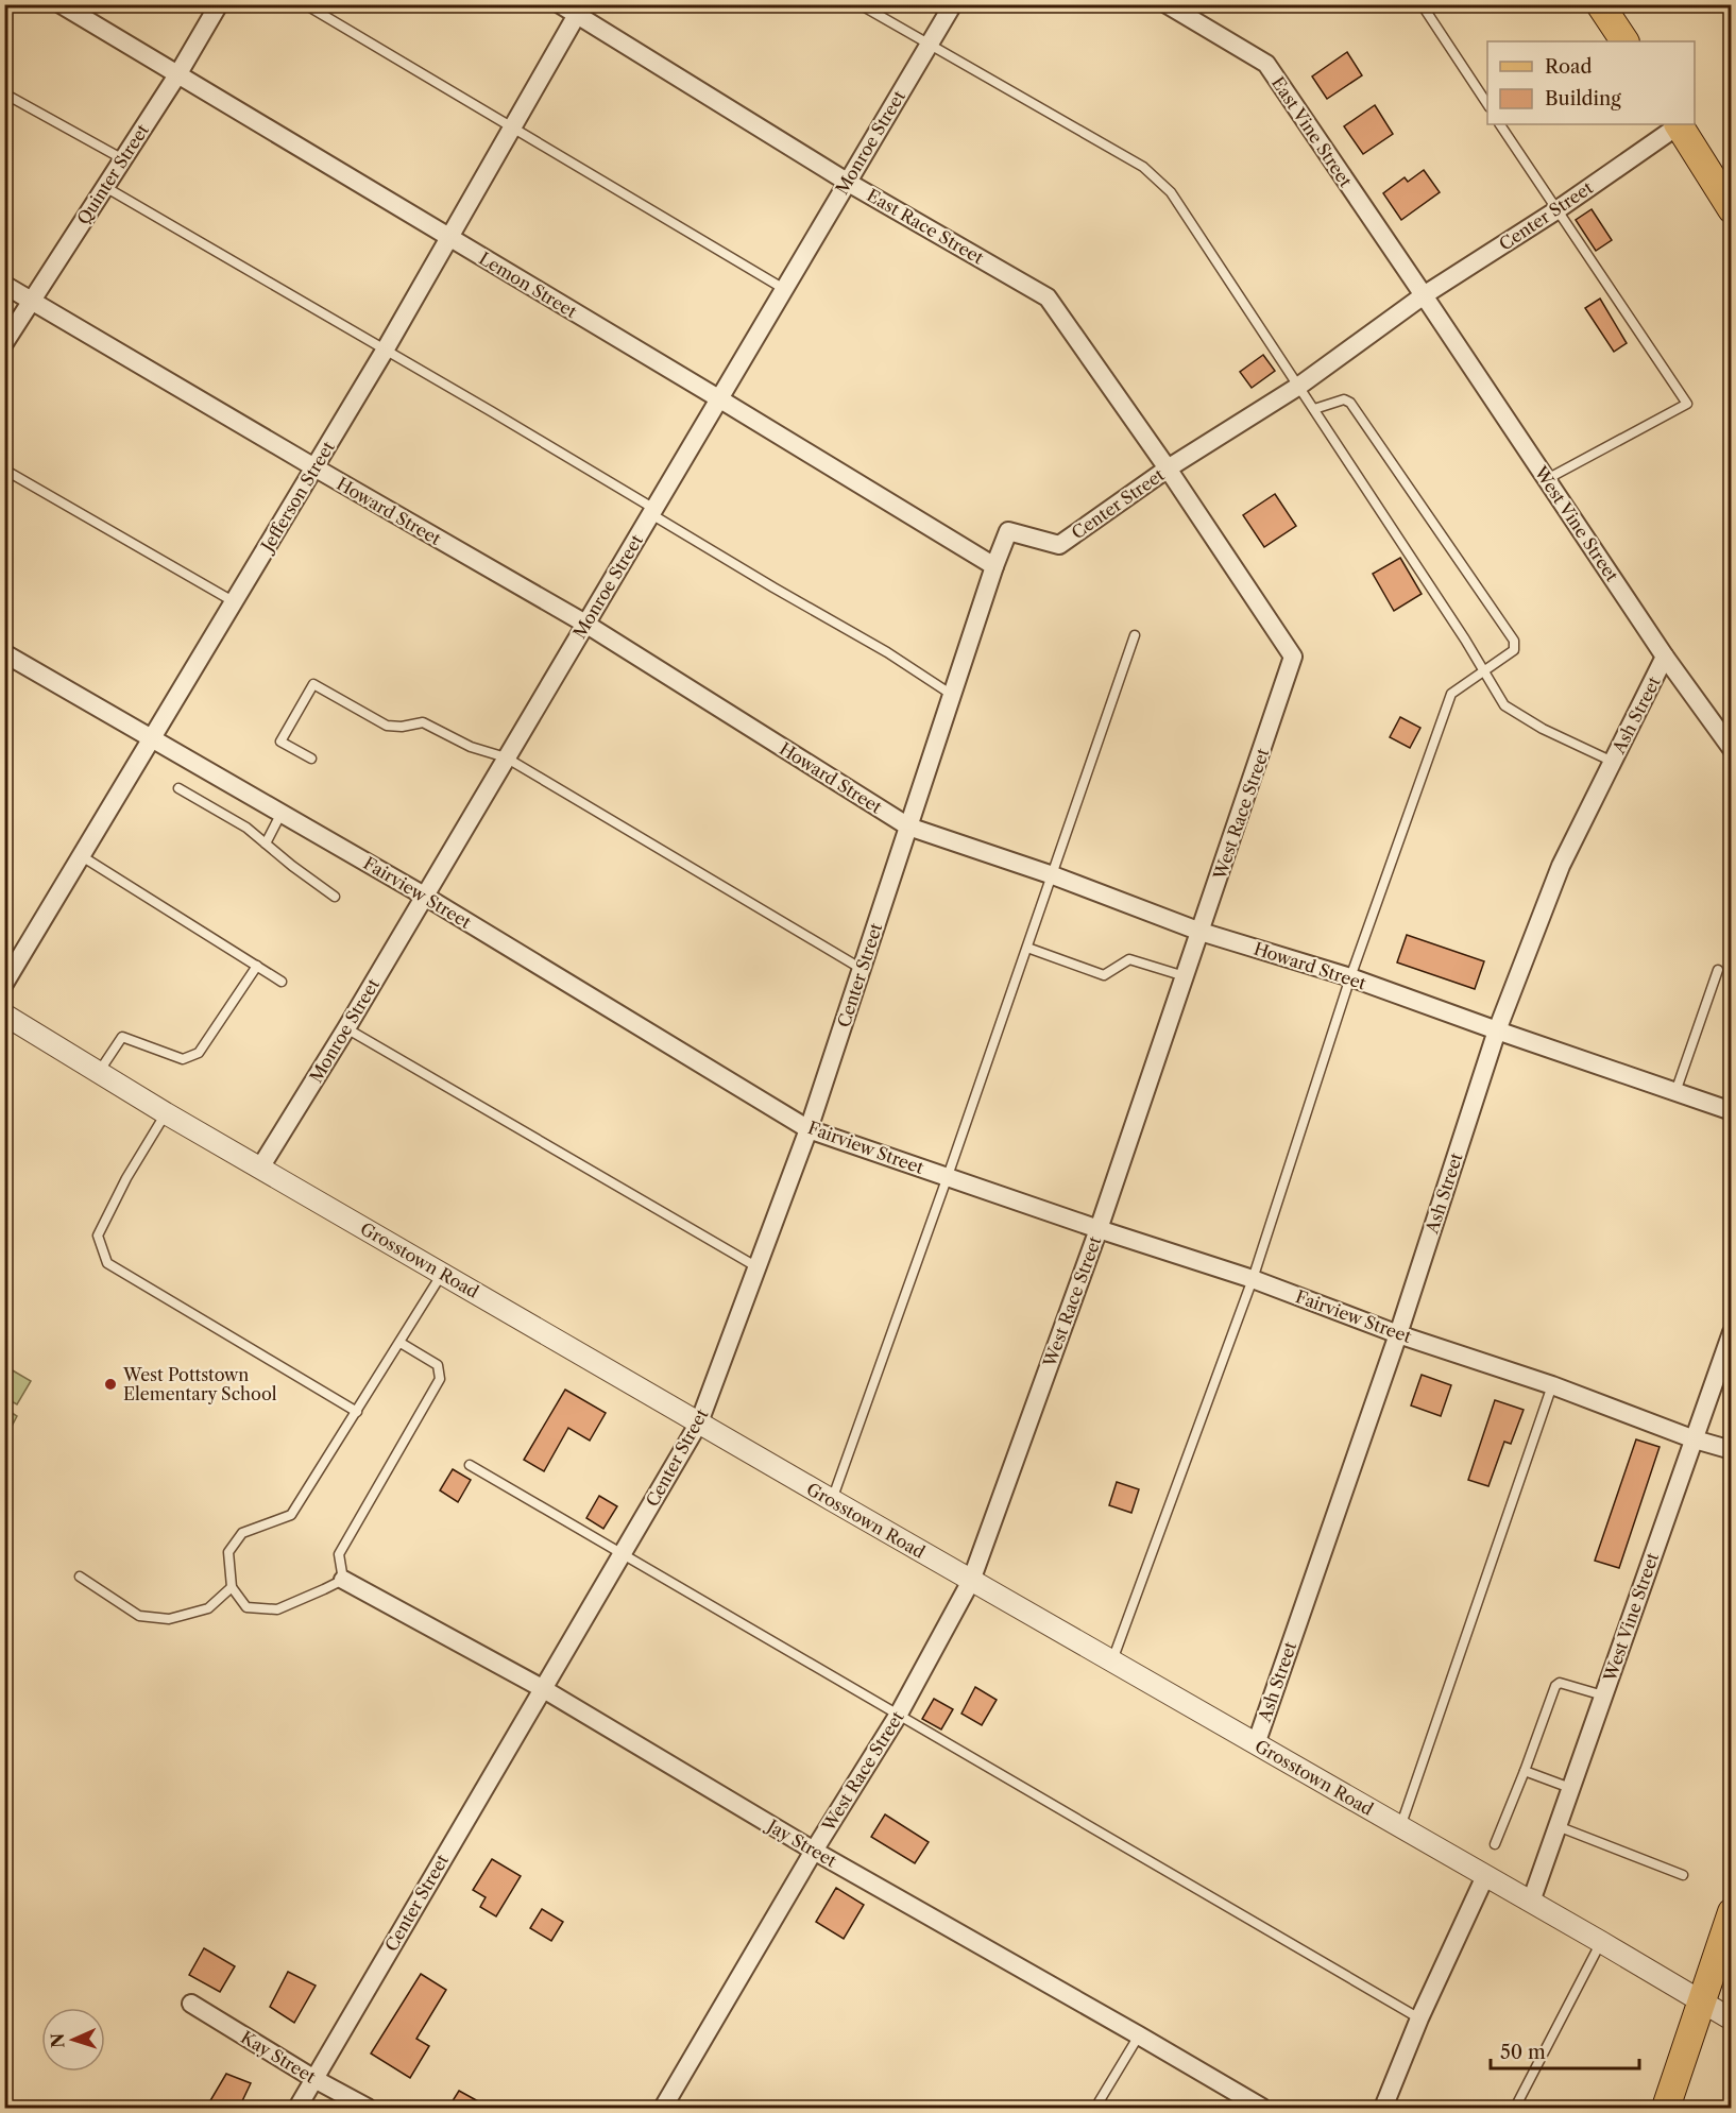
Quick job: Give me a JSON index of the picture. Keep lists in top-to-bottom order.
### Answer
{
  "streets": {
    "street": [
      "East Vine Street",
      "Monroe Street",
      "Quinter Street",
      "Center Street",
      "East Race Street",
      "Lemon Street",
      "Jefferson Street",
      "Howard Street",
      "West Vine Street",
      "Ash Street",
      "West Race Street",
      "Fairview Street",
      "Grosstown Road",
      "Jay Street",
      "Kay Street"
    ]
  },
  "crossings": [
    ["East Vine Street", "Center Street"],
    ["East Vine Street", "West Vine Street"],
    ["Monroe Street", "East Race Street"],
    ["Monroe Street", "Lemon Street"],
    ["Monroe Street", "Howard Street"],
    ["Monroe Street", "Fairview Street"],
    ["Monroe Street", "Grosstown Road"],
    ["Quinter Street", "Lemon Street"],
    ["Quinter Street", "Howard Street"],
    ["Center Street", "East Race Street"],
    ["Center Street", "Lemon Street"],
    ["Center Street", "Howard Street"],
    ["Center Street", "West Vine Street"],
    ["Center Street", "West Race Street"],
    ["Center Street", "Fairview Street"],
    ["Center Street", "Grosstown Road"],
    ["Center Street", "Jay Street"],
    ["Center Street", "Kay Street"],
    ["East Race Street", "Jefferson Street"],
    ["East Race Street", "West Race Street"],
    ["Lemon Street", "Jefferson Street"],
    ["Jefferson Street", "Howard Street"],
    ["Jefferson Street", "Fairview Street"],
    ["Howard Street", "Ash Street"],
    ["Howard Street", "West Race Street"],
    ["West Vine Street", "Ash Street"],
    ["West Vine Street", "Fairview Street"],
    ["West Vine Street", "Grosstown Road"],
    ["Ash Street", "Fairview Street"],
    ["Ash Street", "Grosstown Road"],
    ["West Race Street", "Fairview Street"],
    ["West Race Street", "Grosstown Road"],
    ["West Race Street", "Jay Street"]
  ],
  "places": ["West Pottstown Elementary School"],
  "legend": ["Road", "Building"],
  "scale_bar": "50 m",
  "north": "left"
}
